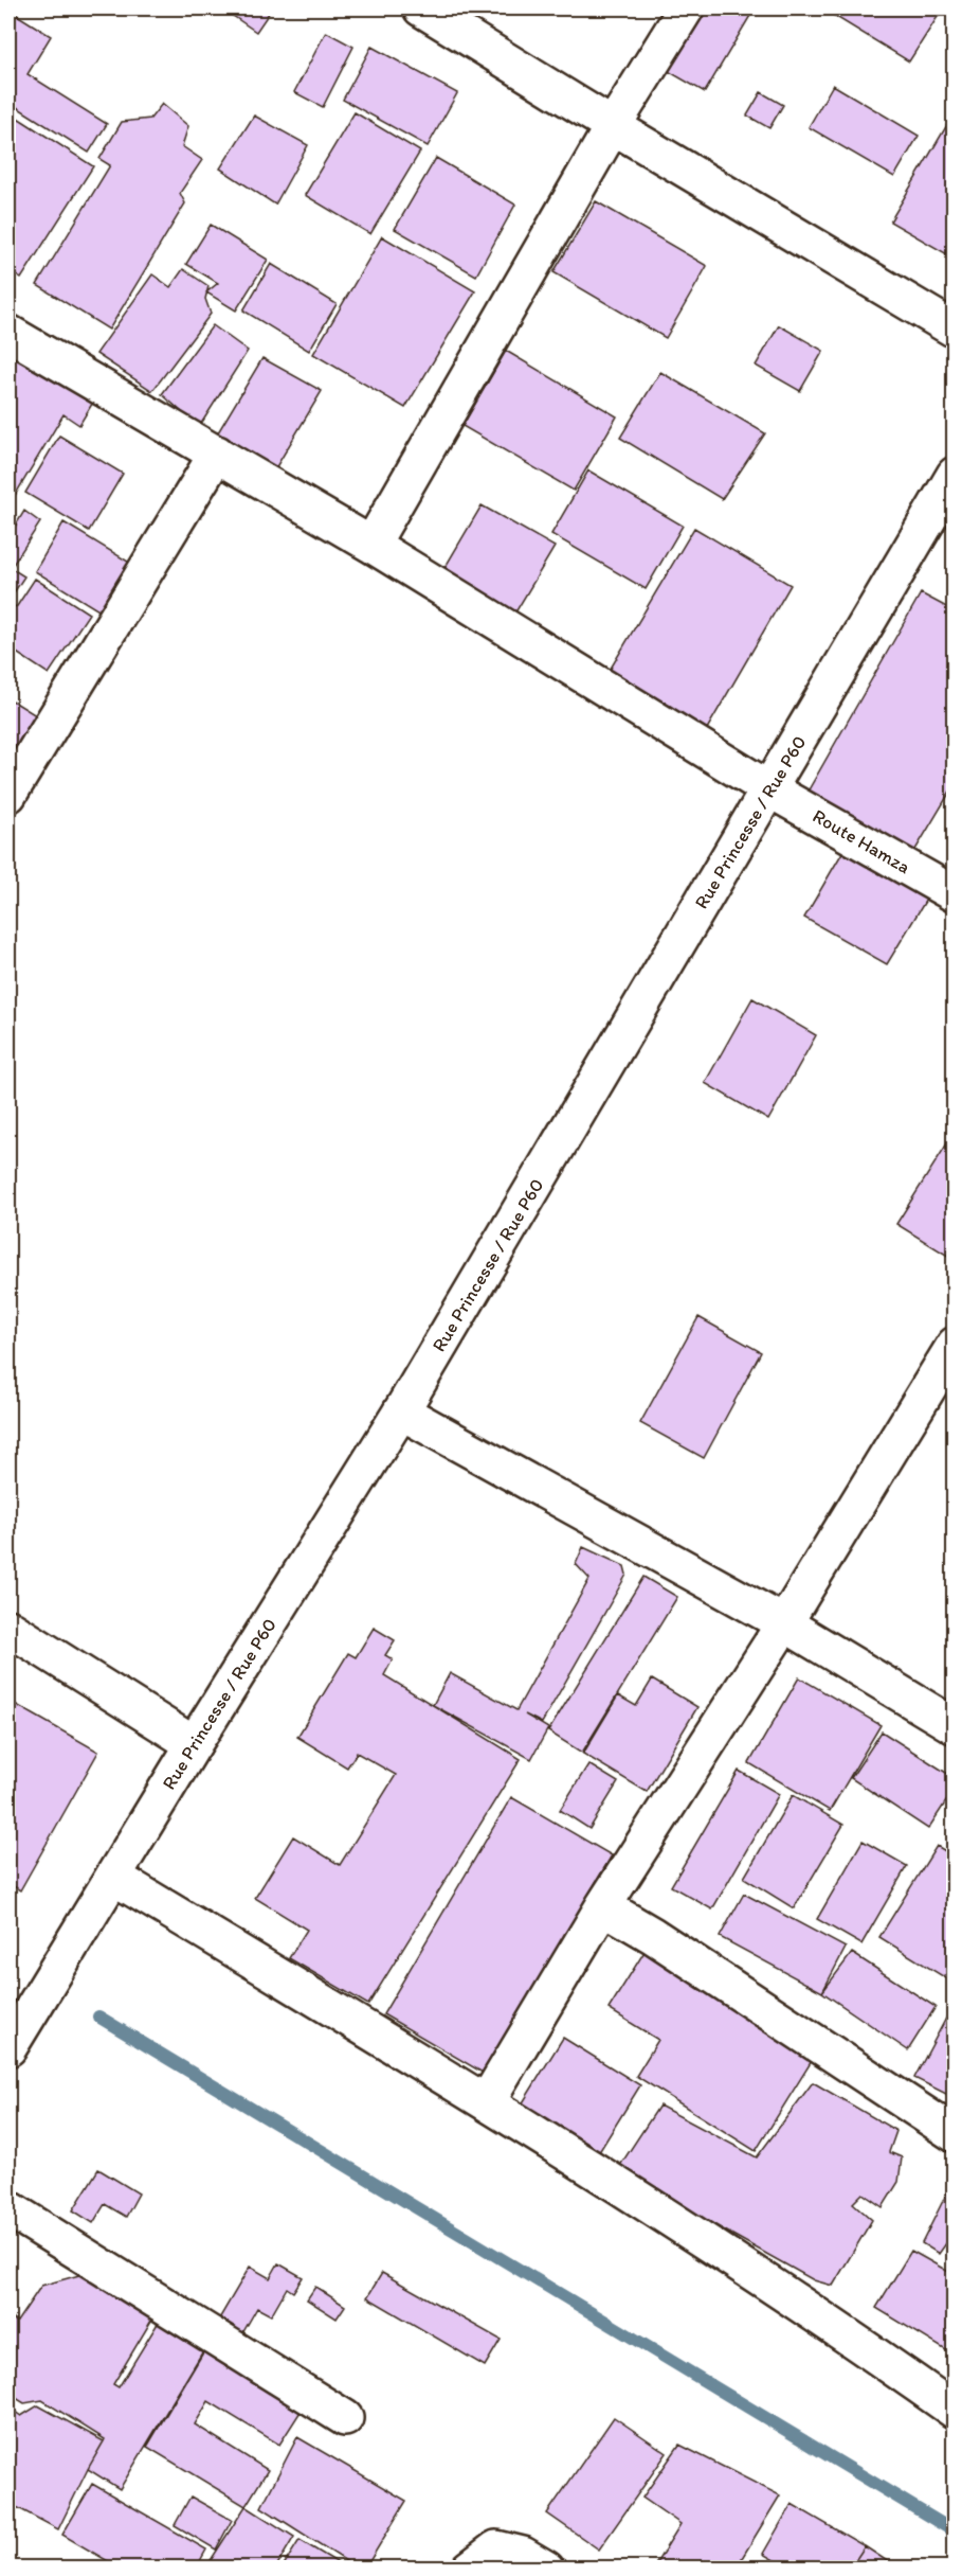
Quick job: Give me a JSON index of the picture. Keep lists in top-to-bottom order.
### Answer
{
  "streets": {
    "street": ["Rue Princesse / Rue P60", "Route Hamza"]
  },
  "crossings": [
    ["Rue Princesse / Rue P60", "Route Hamza"]
  ]
}
